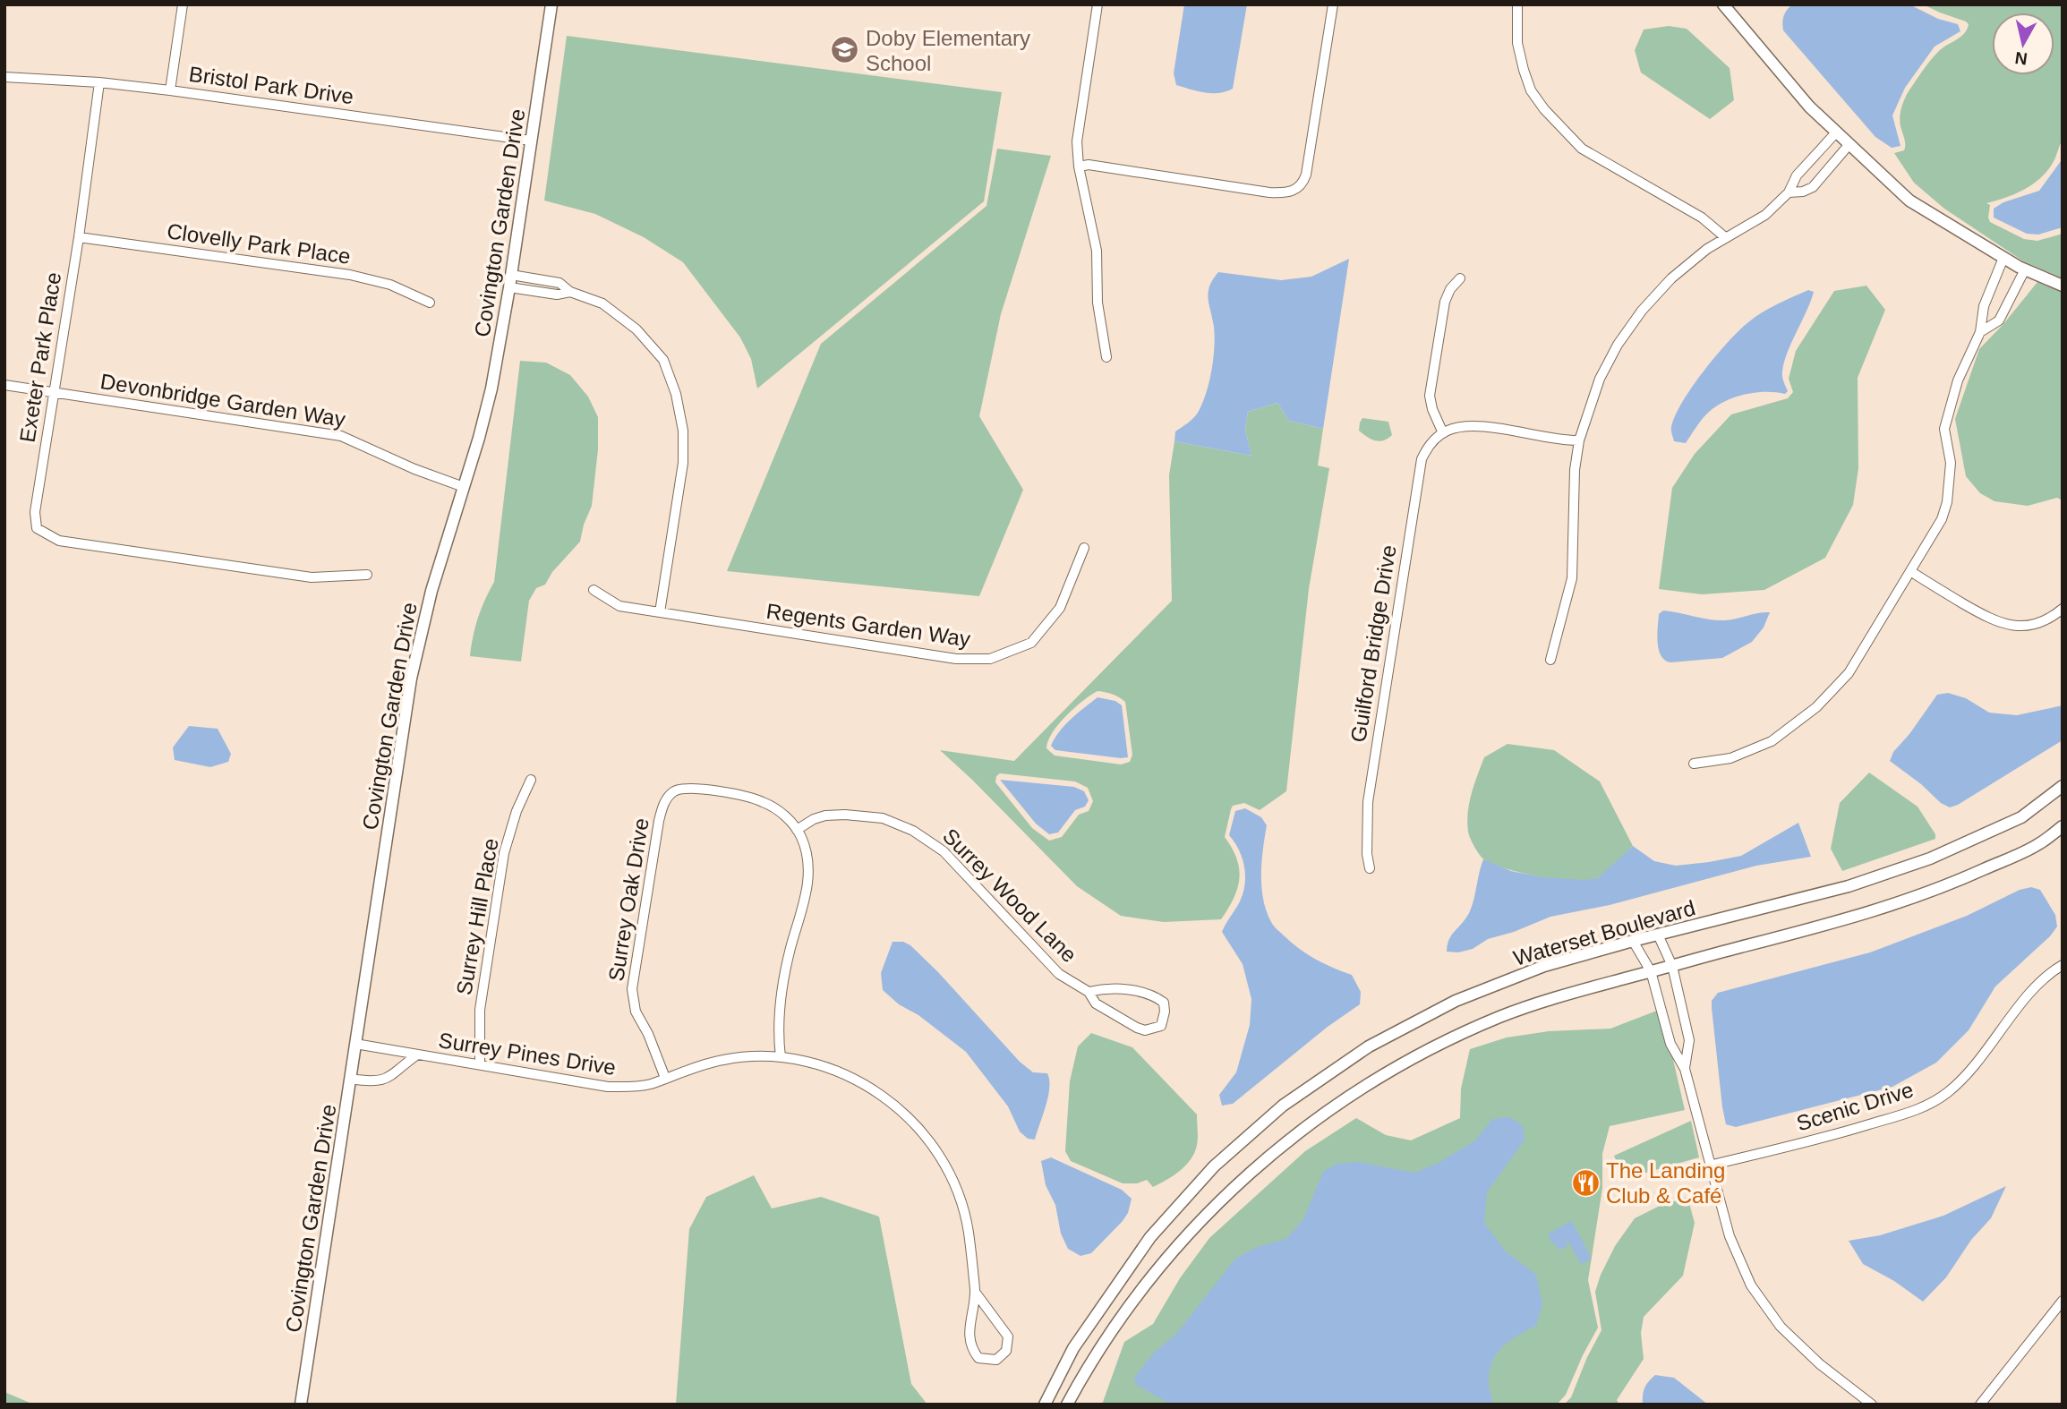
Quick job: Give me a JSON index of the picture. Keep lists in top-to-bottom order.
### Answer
{
  "streets": {
    "street": [
      "Bristol Park Drive",
      "Covington Garden Drive",
      "Clovelly Park Place",
      "Exeter Park Place",
      "Devonbridge Garden Way",
      "Regents Garden Way",
      "Guilford Bridge Drive",
      "Surrey Wood Lane",
      "Surrey Oak Drive",
      "Surrey Hill Place",
      "Waterset Boulevard",
      "Surrey Pines Drive",
      "Scenic Drive"
    ]
  },
  "crossings": [
    ["Bristol Park Drive", "Covington Garden Drive"],
    ["Bristol Park Drive", "Exeter Park Place"],
    ["Covington Garden Drive", "Devonbridge Garden Way"],
    ["Covington Garden Drive", "Surrey Pines Drive"],
    ["Clovelly Park Place", "Exeter Park Place"],
    ["Exeter Park Place", "Devonbridge Garden Way"],
    ["Surrey Wood Lane", "Surrey Oak Drive"],
    ["Surrey Oak Drive", "Surrey Pines Drive"],
    ["Surrey Hill Place", "Surrey Pines Drive"]
  ],
  "places": {
    "school or university": ["Doby Elementary School"],
    "restaurant": ["The Landing Club & Café"]
  },
  "north": "bottom"
}
